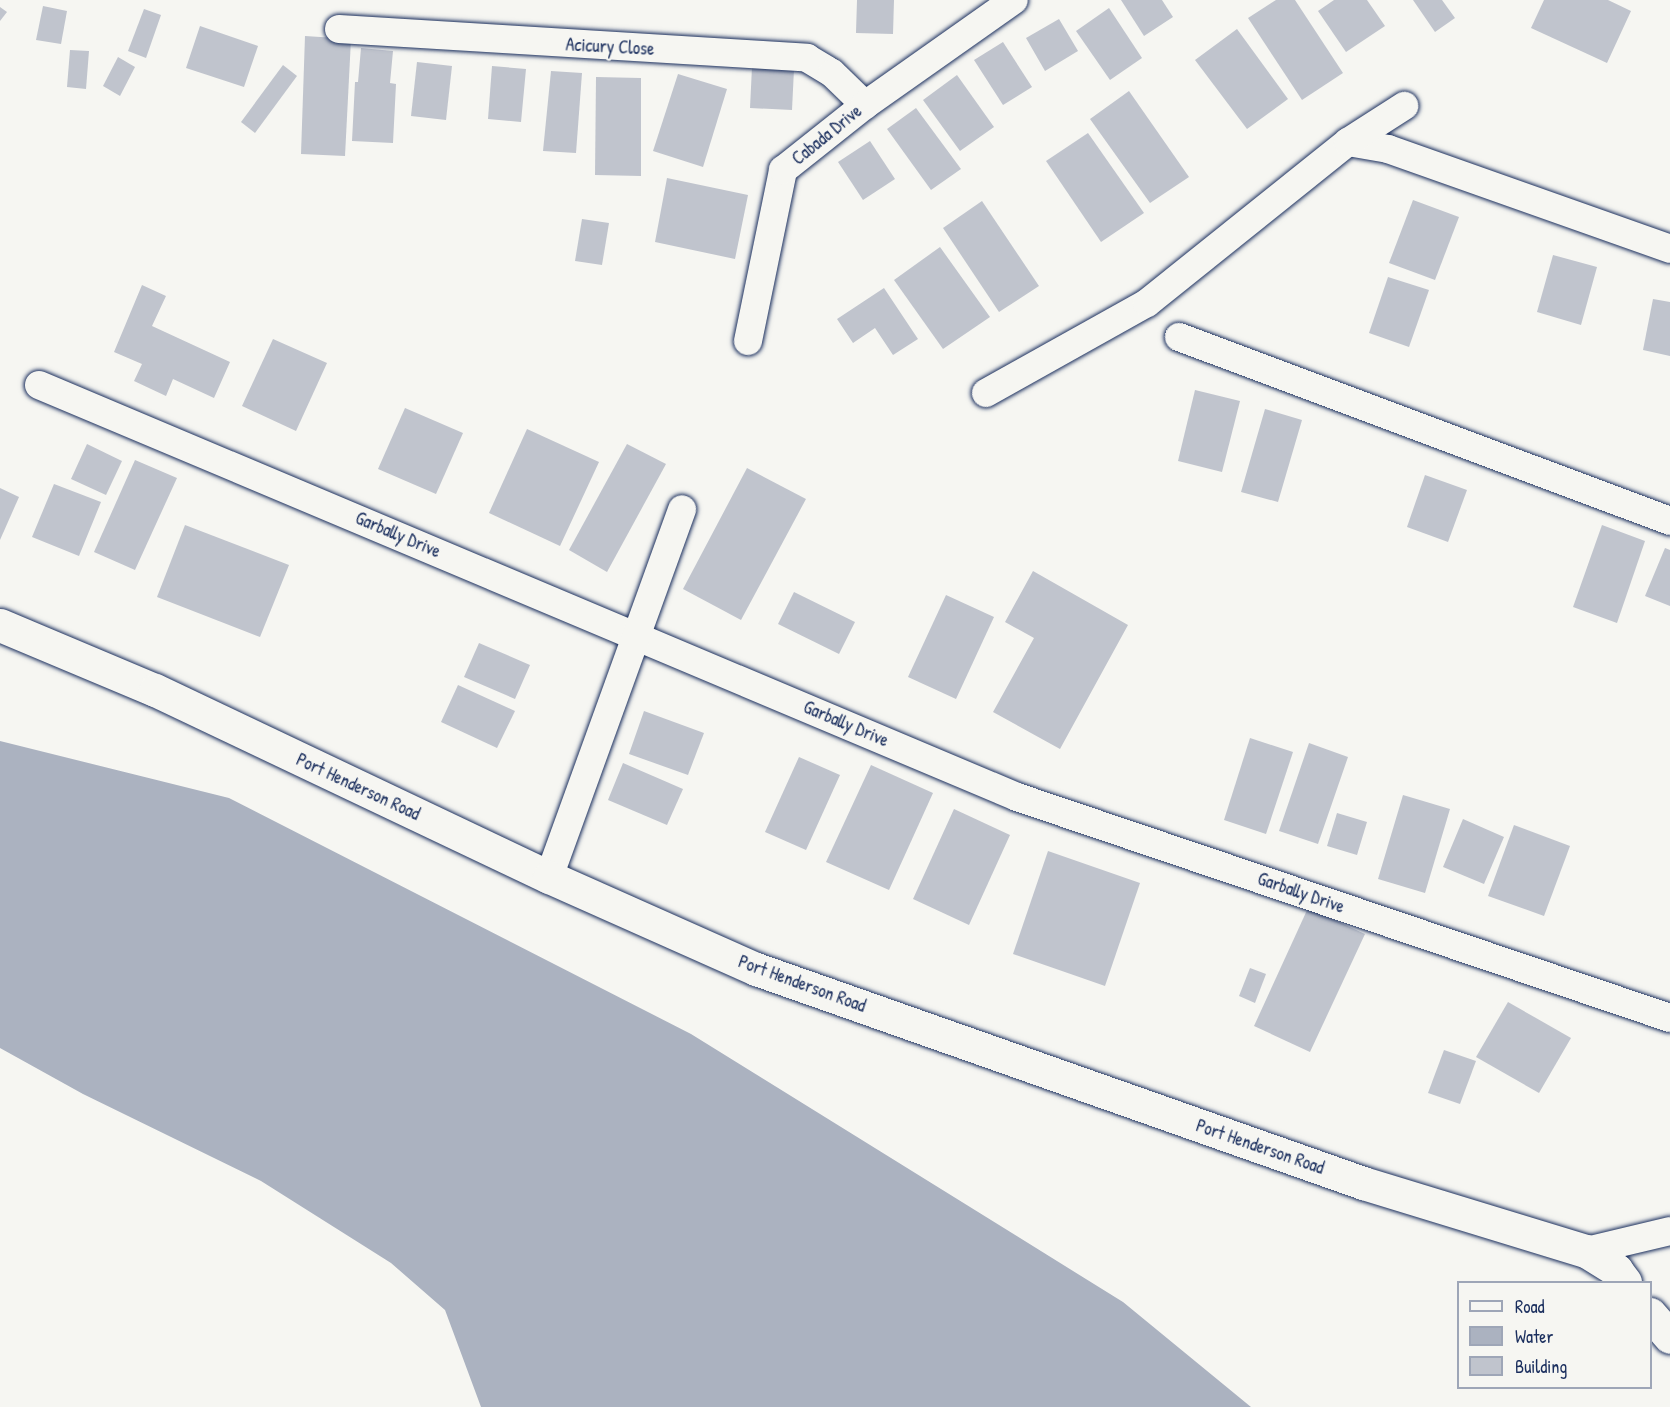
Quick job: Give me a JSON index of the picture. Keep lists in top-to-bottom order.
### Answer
{
  "streets": {
    "street": [
      "Acicury Close",
      "Cabada Drive",
      "Garbally Drive",
      "Port Henderson Road"
    ]
  },
  "crossings": [
    ["Acicury Close", "Cabada Drive"]
  ],
  "legend": ["Road", "Water", "Building"]
}
